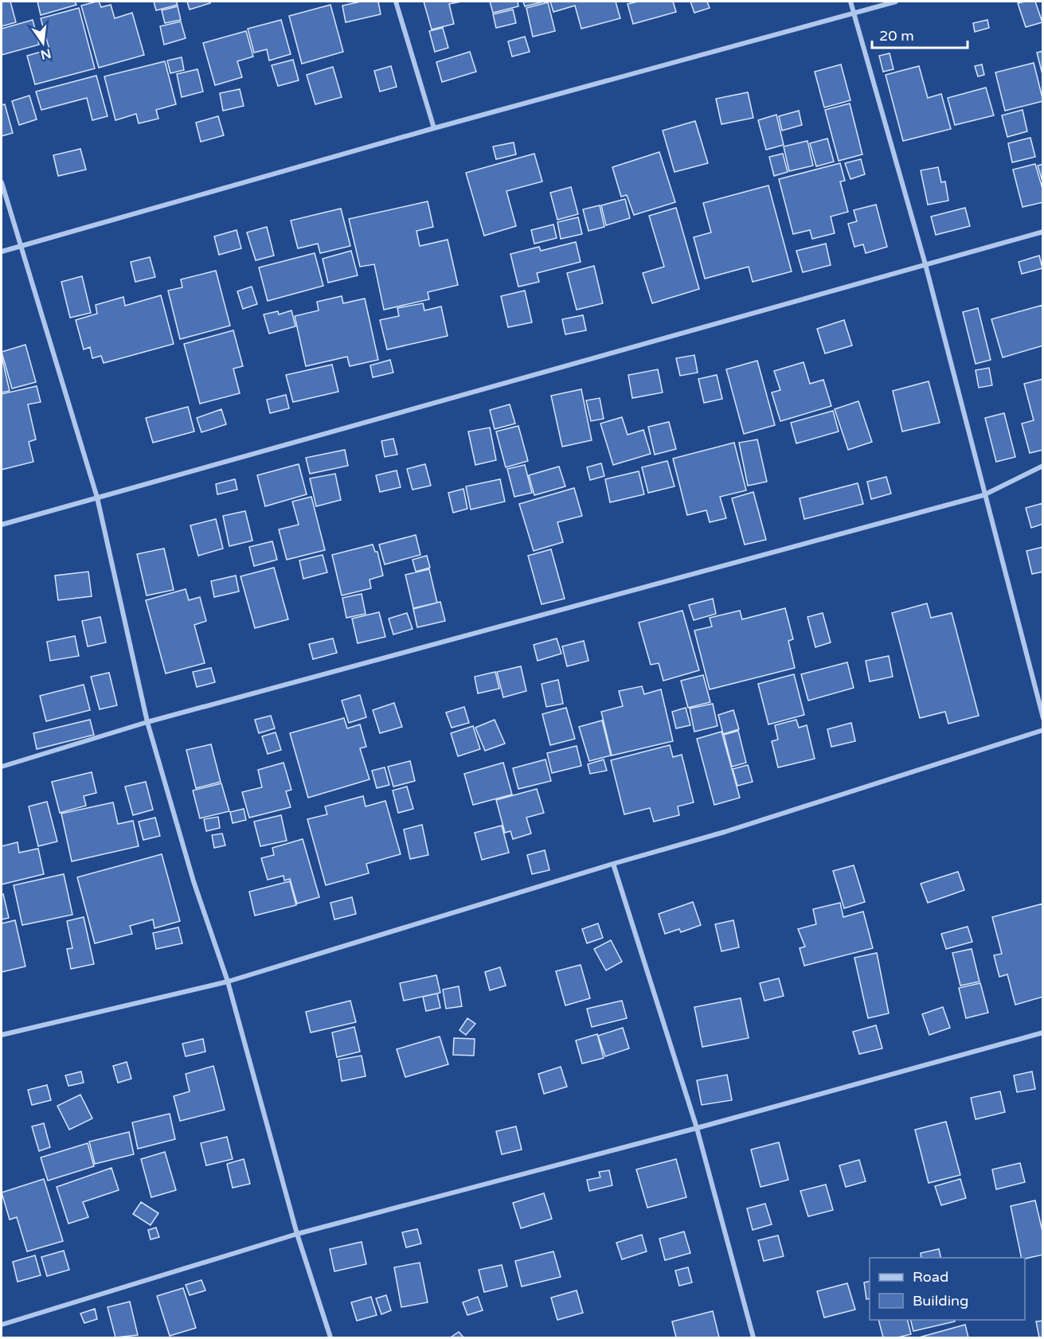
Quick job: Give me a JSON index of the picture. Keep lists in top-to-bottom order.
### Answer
{
  "legend": ["Road", "Building"],
  "scale_bar": "20 m",
  "north": "bottom"
}
